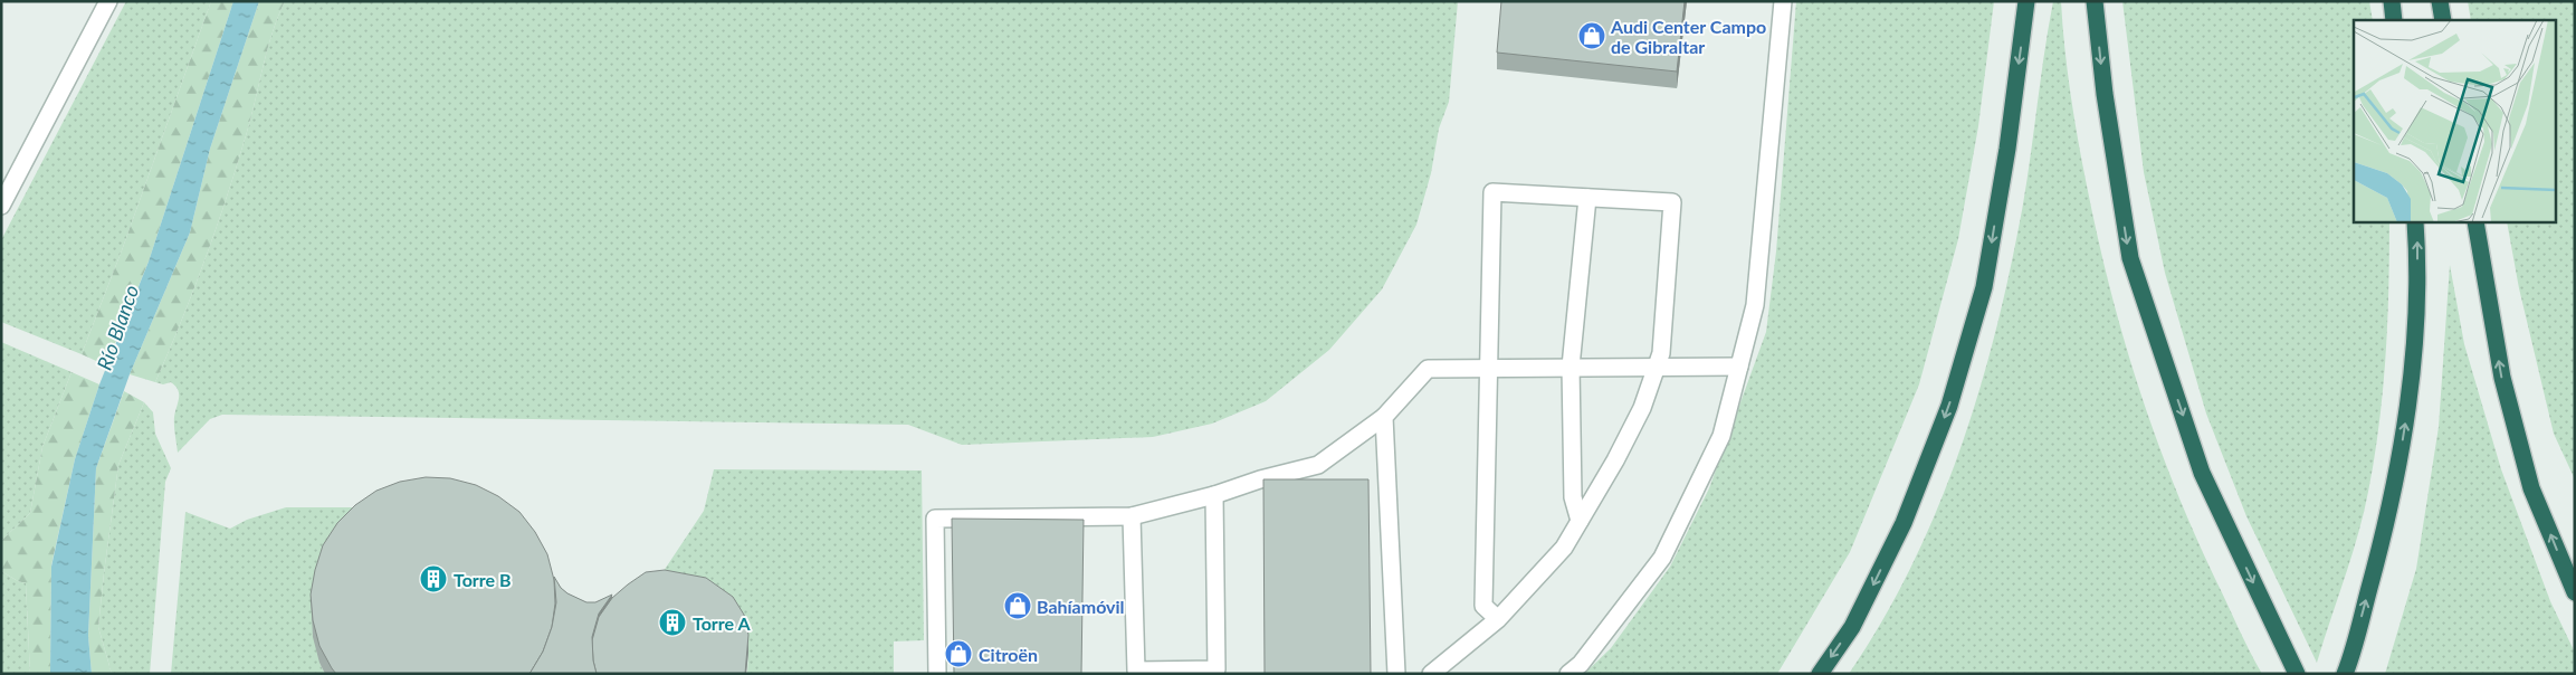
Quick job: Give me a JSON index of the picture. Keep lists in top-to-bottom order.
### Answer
{
  "water": ["Río Blanco"],
  "places": {
    "shop": ["Audi Center Campo de Gibraltar", "Bahíamóvil", "Citroën"],
    "building": ["Torre B", "Torre A"]
  }
}
